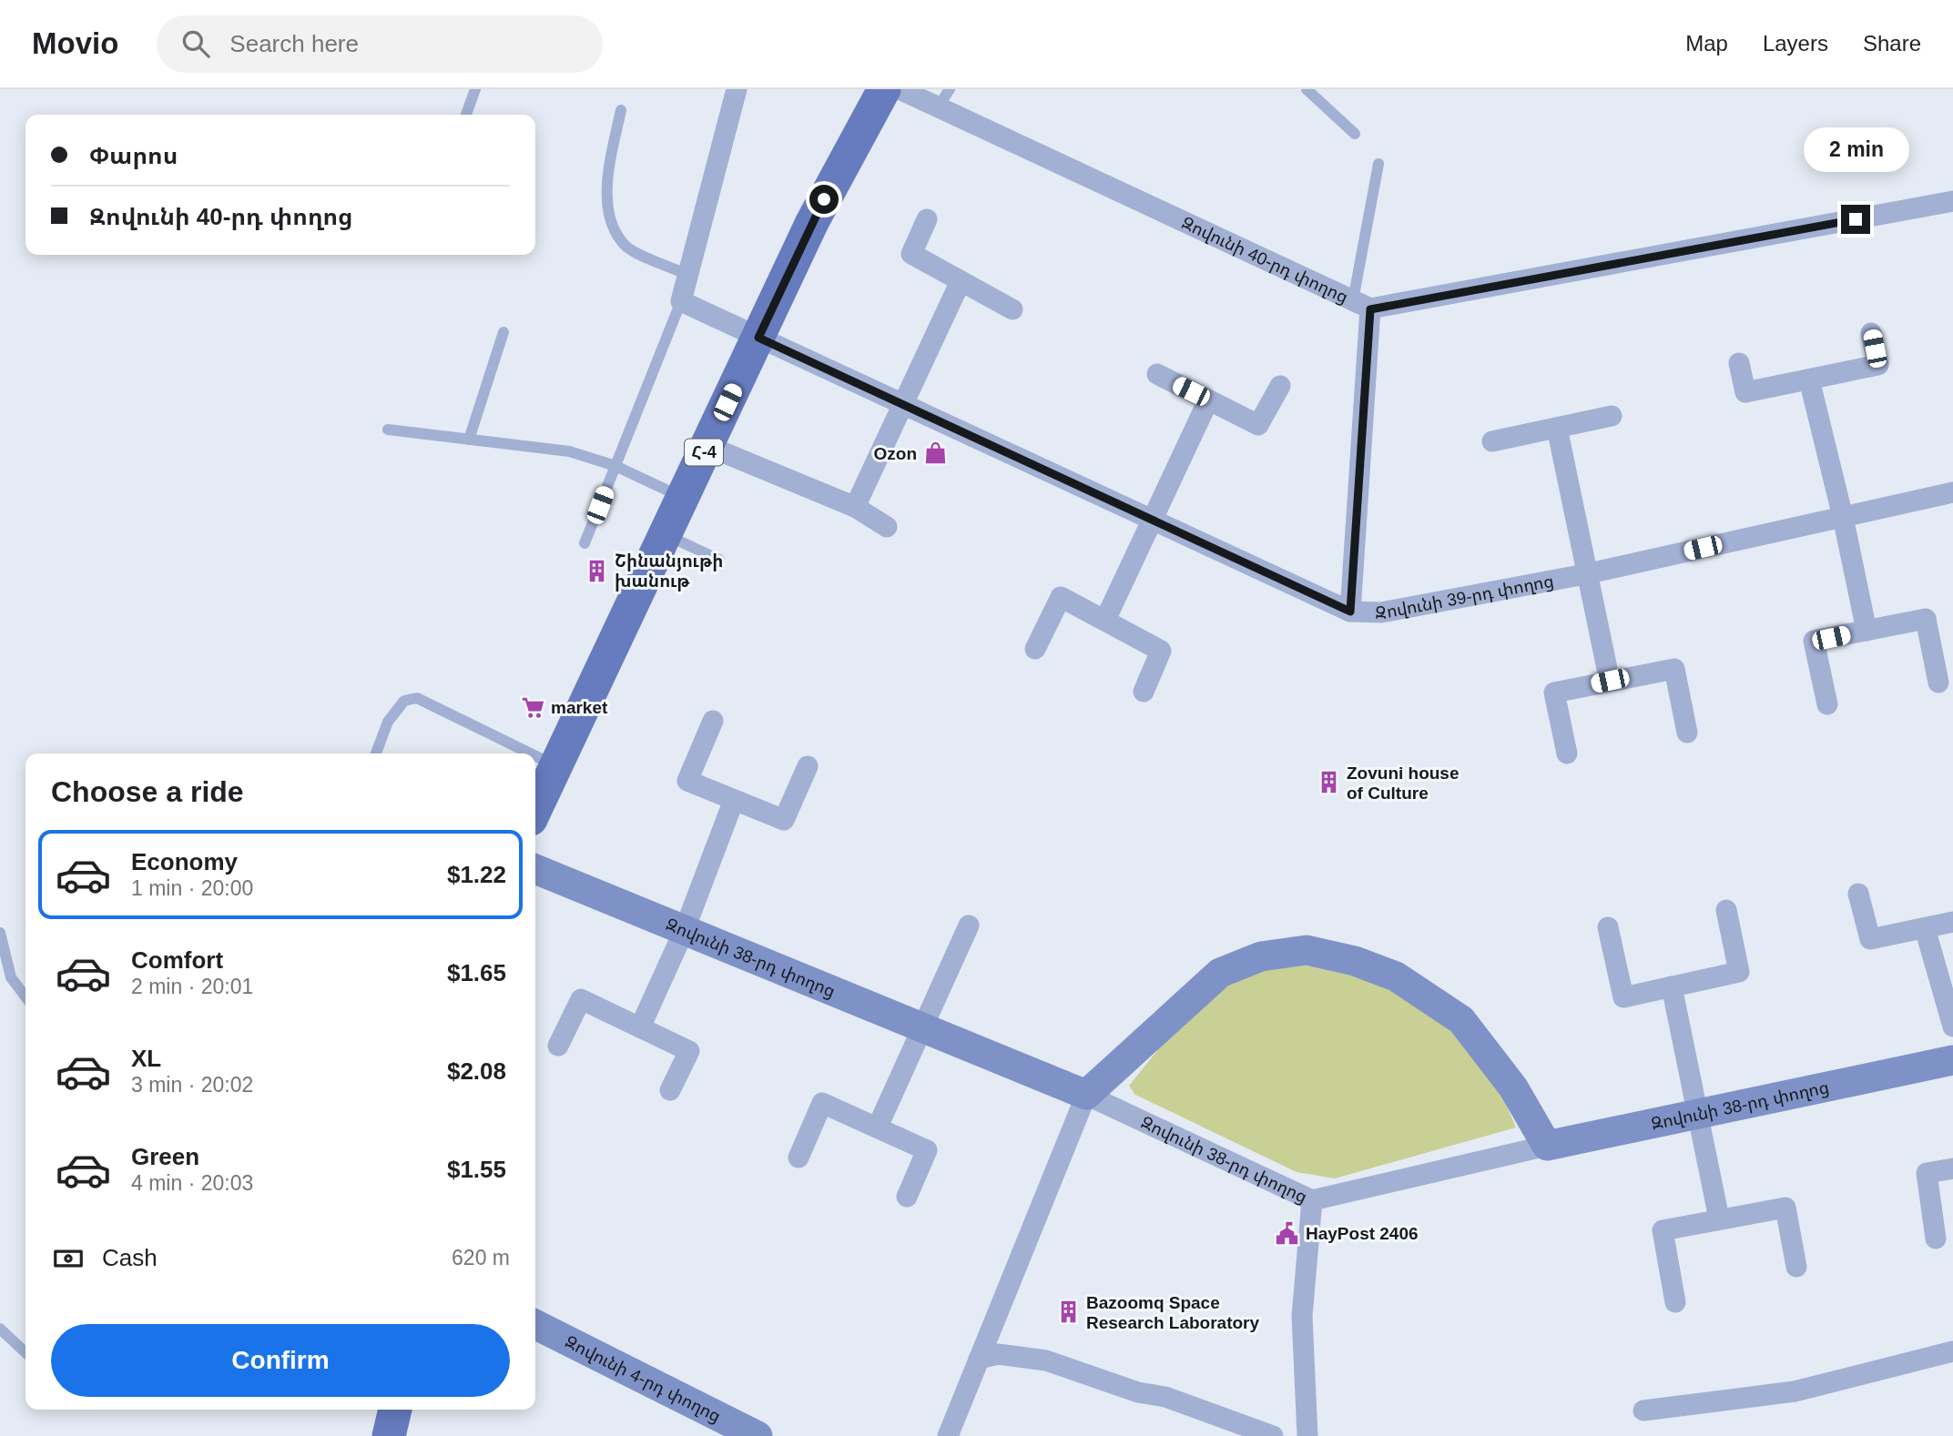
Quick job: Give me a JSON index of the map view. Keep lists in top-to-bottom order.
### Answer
{
  "streets": {
    "main road": ["Հ-4"],
    "street": [
      "Զովունի 40-րդ փողոց",
      "Զովունի 39-րդ փողոց",
      "Զովունի 38-րդ փողոց",
      "Զովունի 4-րդ փողոց"
    ]
  },
  "crossings": [
    ["Հ-4", "Զովունի 39-րդ փողոց"]
  ],
  "places": {
    "shop": ["Ozon"],
    "building": ["Շինանյութի խանութ", "Zovuni house of Culture", "Bazoomq Space Research Laboratory"],
    "supermarket": ["market"],
    "public building": ["HayPost 2406"]
  },
  "page": {
    "header": "Movio",
    "search": "Search here",
    "nav": ["Map", "Layers", "Share"],
    "banner": ["Փարոս", "Զովունի 40-րդ փողոց"],
    "bubble": "2 min",
    "heading": "Choose a ride",
    "list": [
      {
        "name": "Economy",
        "note": "1 min · 20:00",
        "value": "$1.22"
      },
      {
        "name": "Comfort",
        "note": "2 min · 20:01",
        "value": "$1.65"
      },
      {
        "name": "XL",
        "note": "3 min · 20:02",
        "value": "$2.08"
      },
      {
        "name": "Green",
        "note": "4 min · 20:03",
        "value": "$1.55"
      }
    ],
    "pay": ["Cash", "620 m"],
    "buttons": "Confirm"
  }
}
